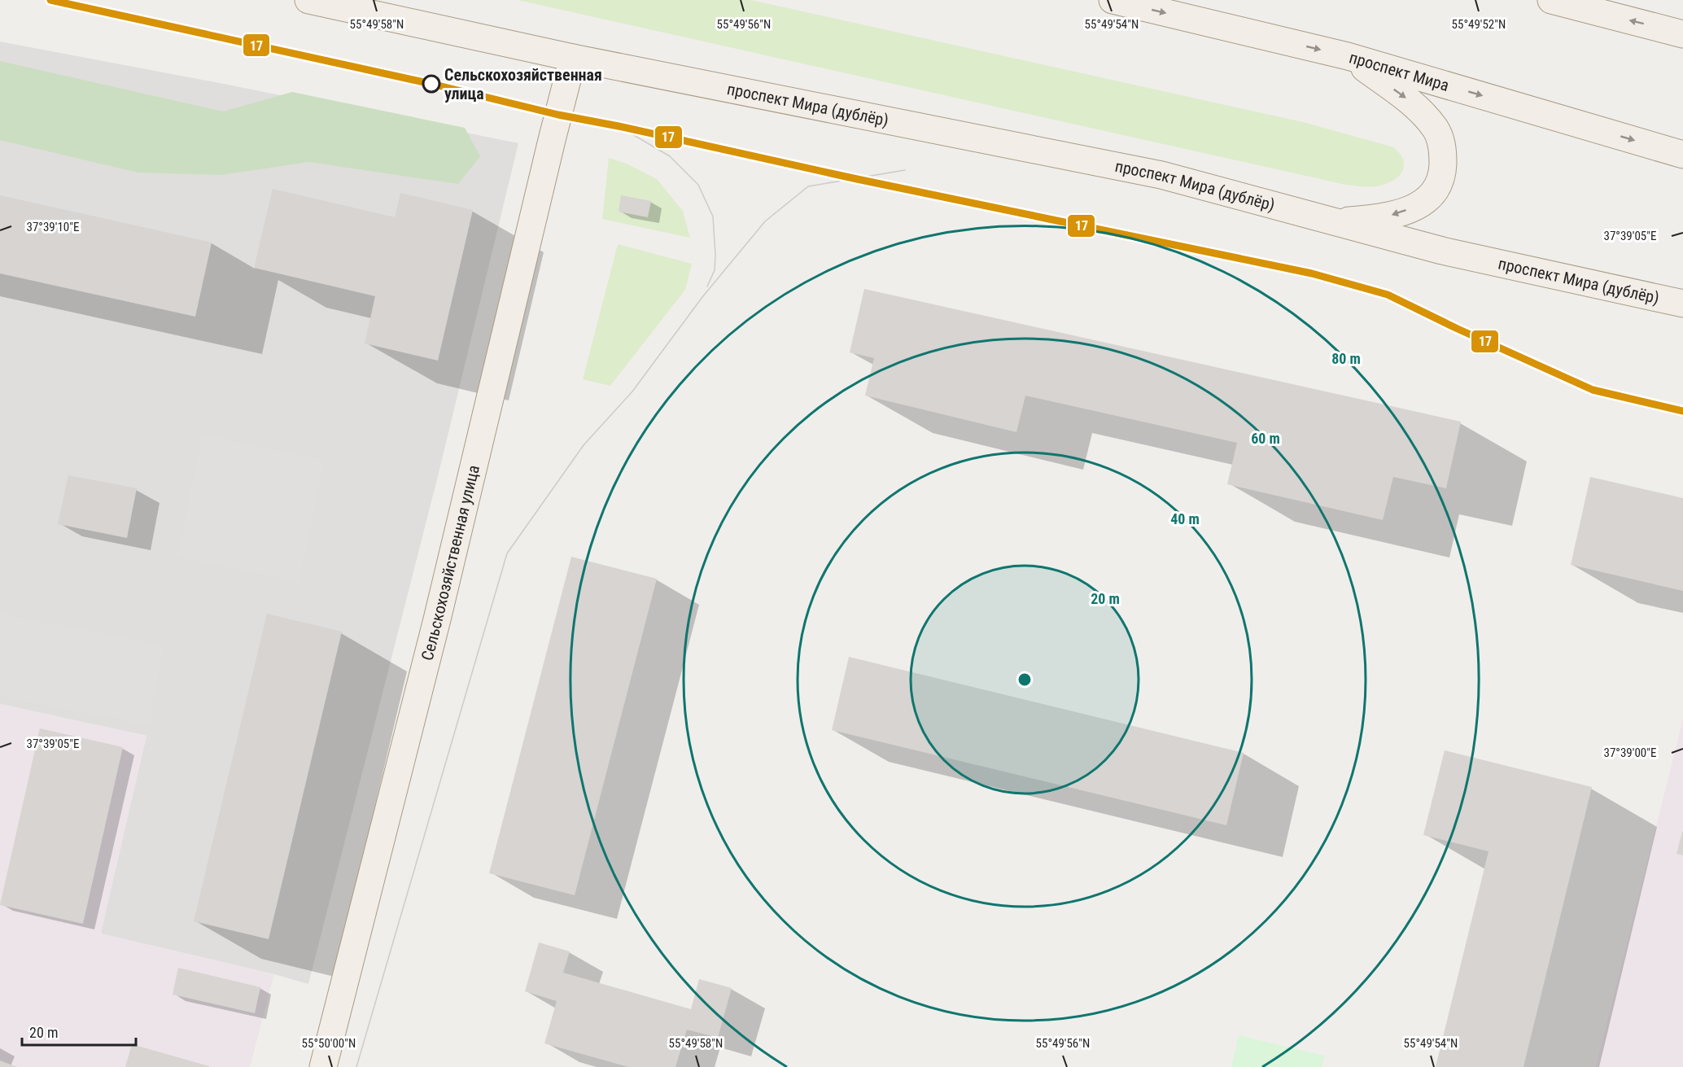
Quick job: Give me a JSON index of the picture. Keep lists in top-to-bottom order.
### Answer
{
  "streets": {
    "main road": ["проспект Мира", "проспект Мира (дублёр)", "Сельскохозяйственная улица"]
  },
  "crossings": [
    ["проспект Мира", "проспект Мира (дублёр)"],
    ["проспект Мира (дублёр)", "Сельскохозяйственная улица"]
  ],
  "one_way": ["проспект Мира"],
  "places": ["Сельскохозяйственная улица"],
  "lines": ["transit line 17"],
  "scale_bar": "20 m",
  "coordinates": [
    "55°49'58\"N",
    "55°49'56\"N",
    "55°49'54\"N",
    "55°49'52\"N",
    "37°39'10\"E",
    "37°39'05\"E",
    "37°39'00\"E",
    "55°50'00\"N"
  ],
  "rings": [
    "80 m",
    "60 m",
    "40 m",
    "20 m"
  ]
}
